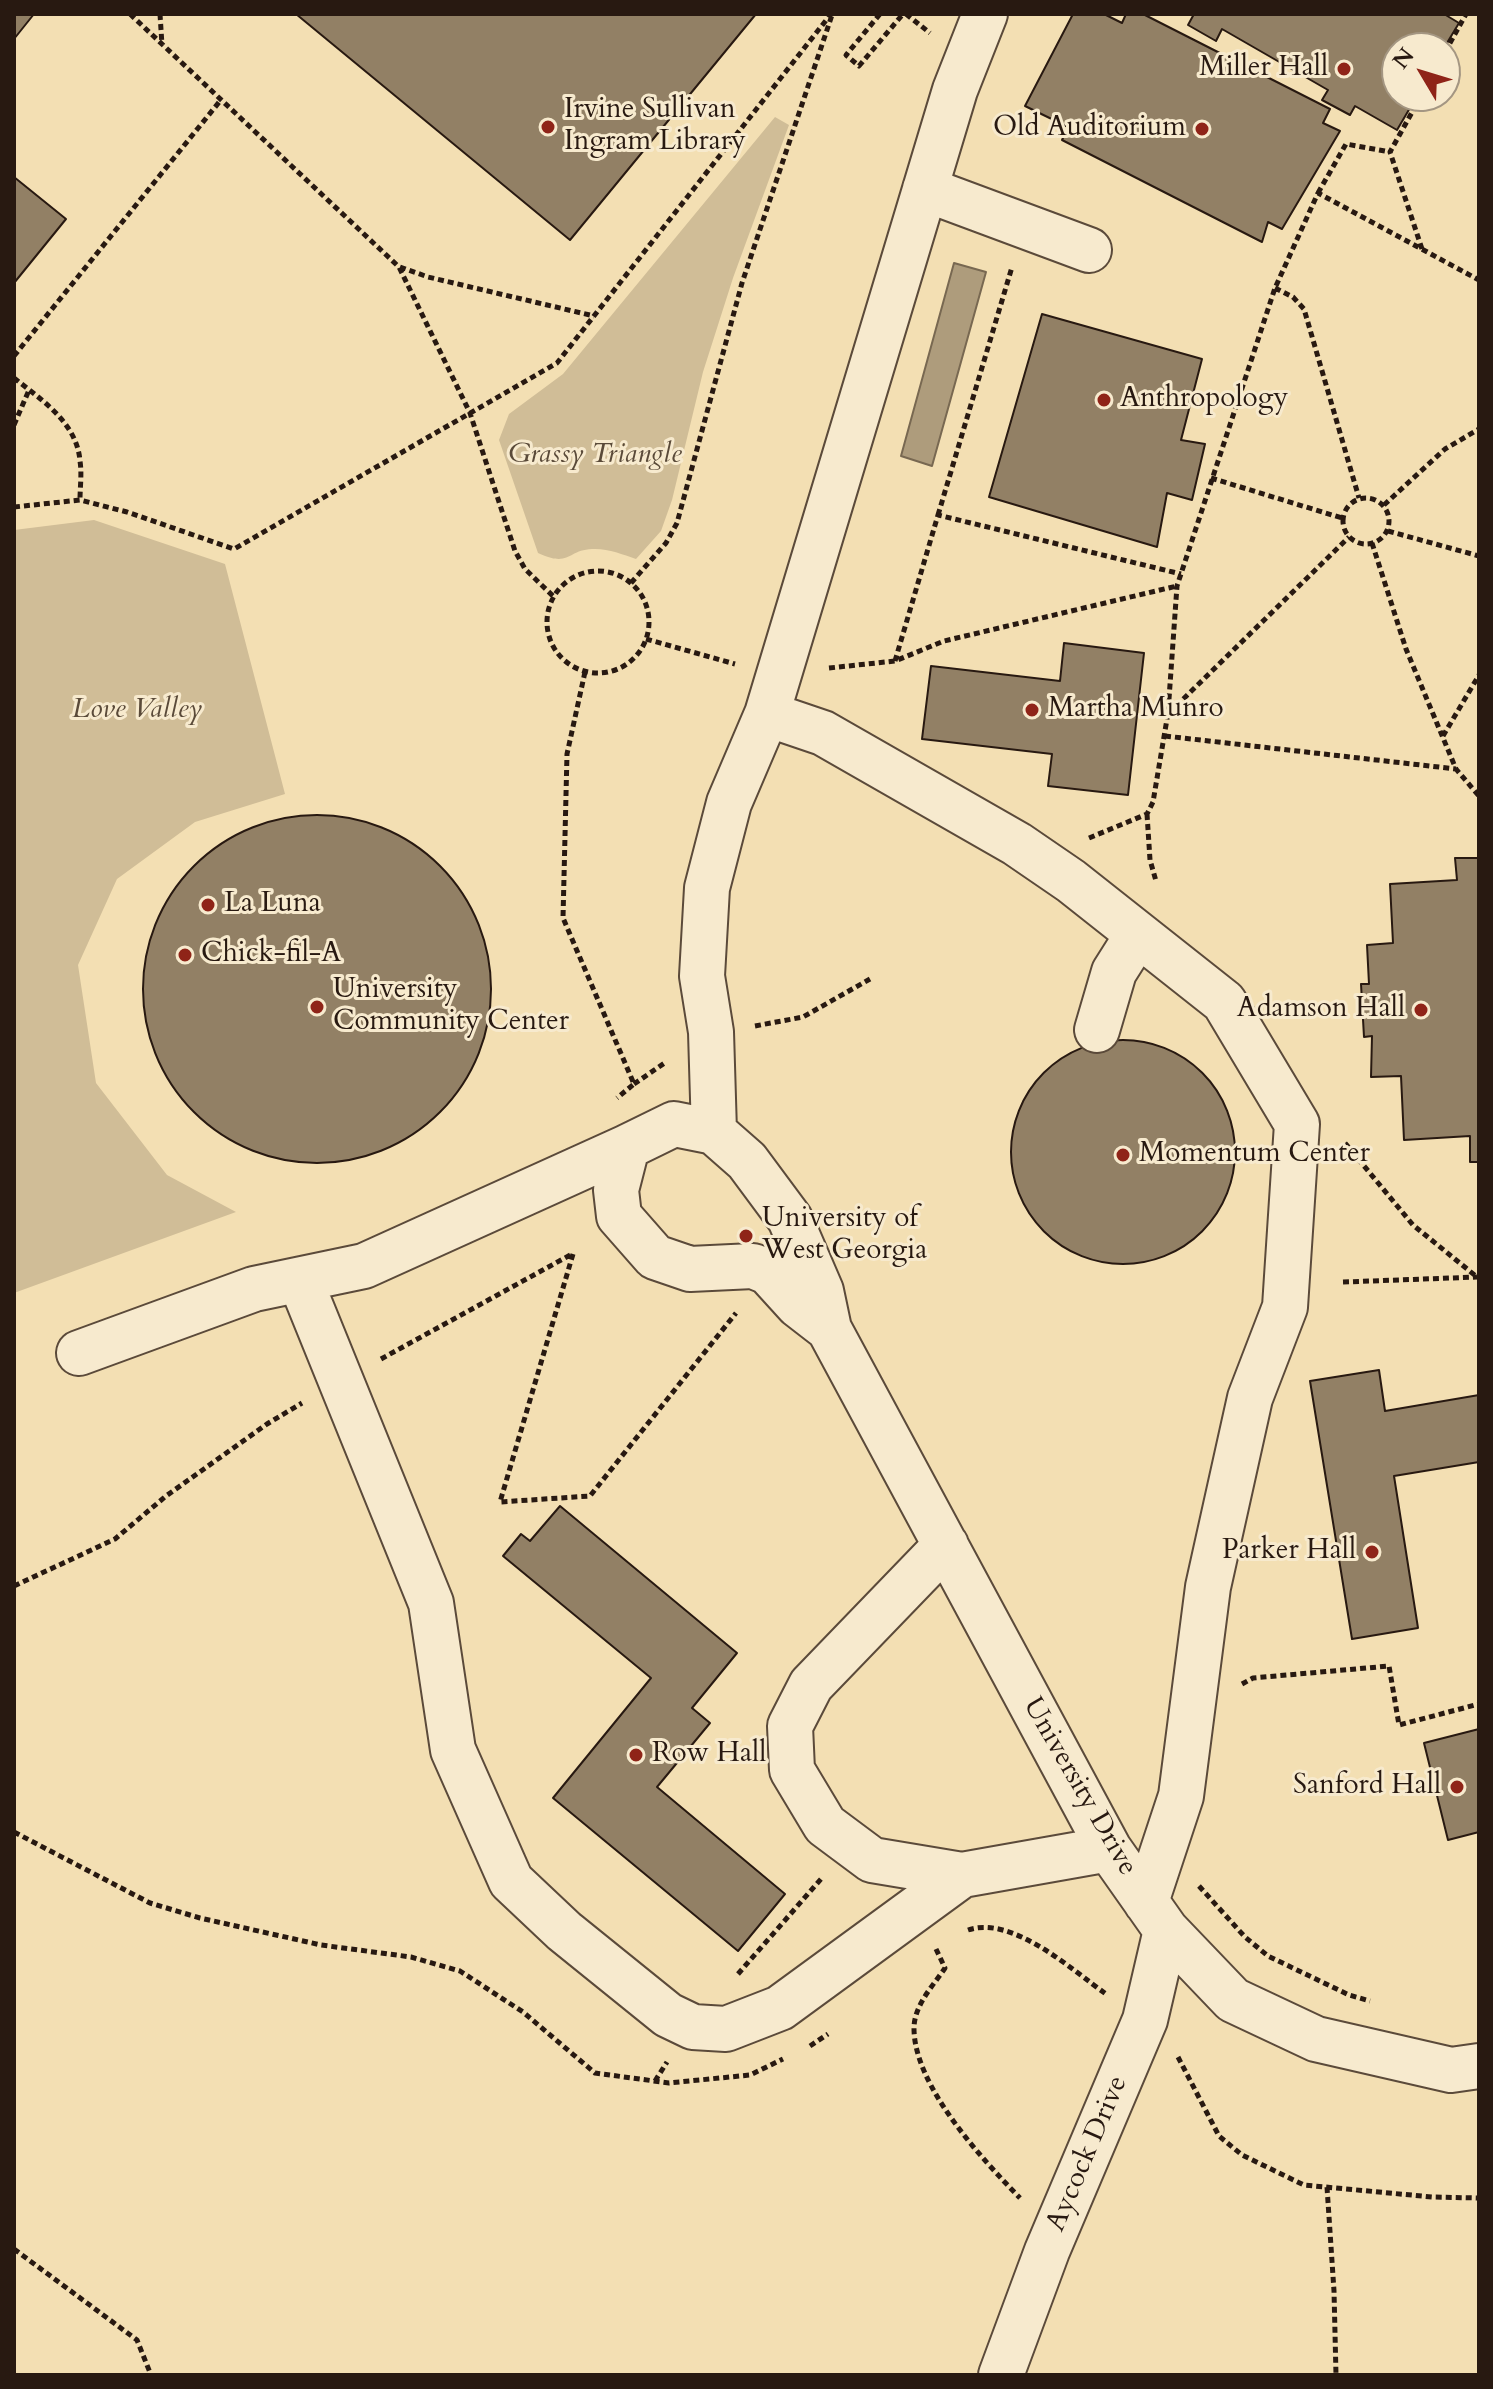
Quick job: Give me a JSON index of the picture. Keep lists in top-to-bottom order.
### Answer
{
  "streets": {
    "street": ["University Drive", "Aycock Drive"]
  },
  "crossings": [
    ["University Drive", "Aycock Drive"]
  ],
  "parks": ["Grassy Triangle", "Love Valley"],
  "places": [
    "Miller Hall",
    "Irvine Sullivan Ingram Library",
    "Old Auditorium",
    "Anthropology",
    "Martha Munro",
    "La Luna",
    "Chick-fil-A",
    "University Community Center",
    "Adamson Hall",
    "Momentum Center",
    "University of West Georgia",
    "Parker Hall",
    "Row Hall",
    "Sanford Hall"
  ],
  "north": "top left"
}
